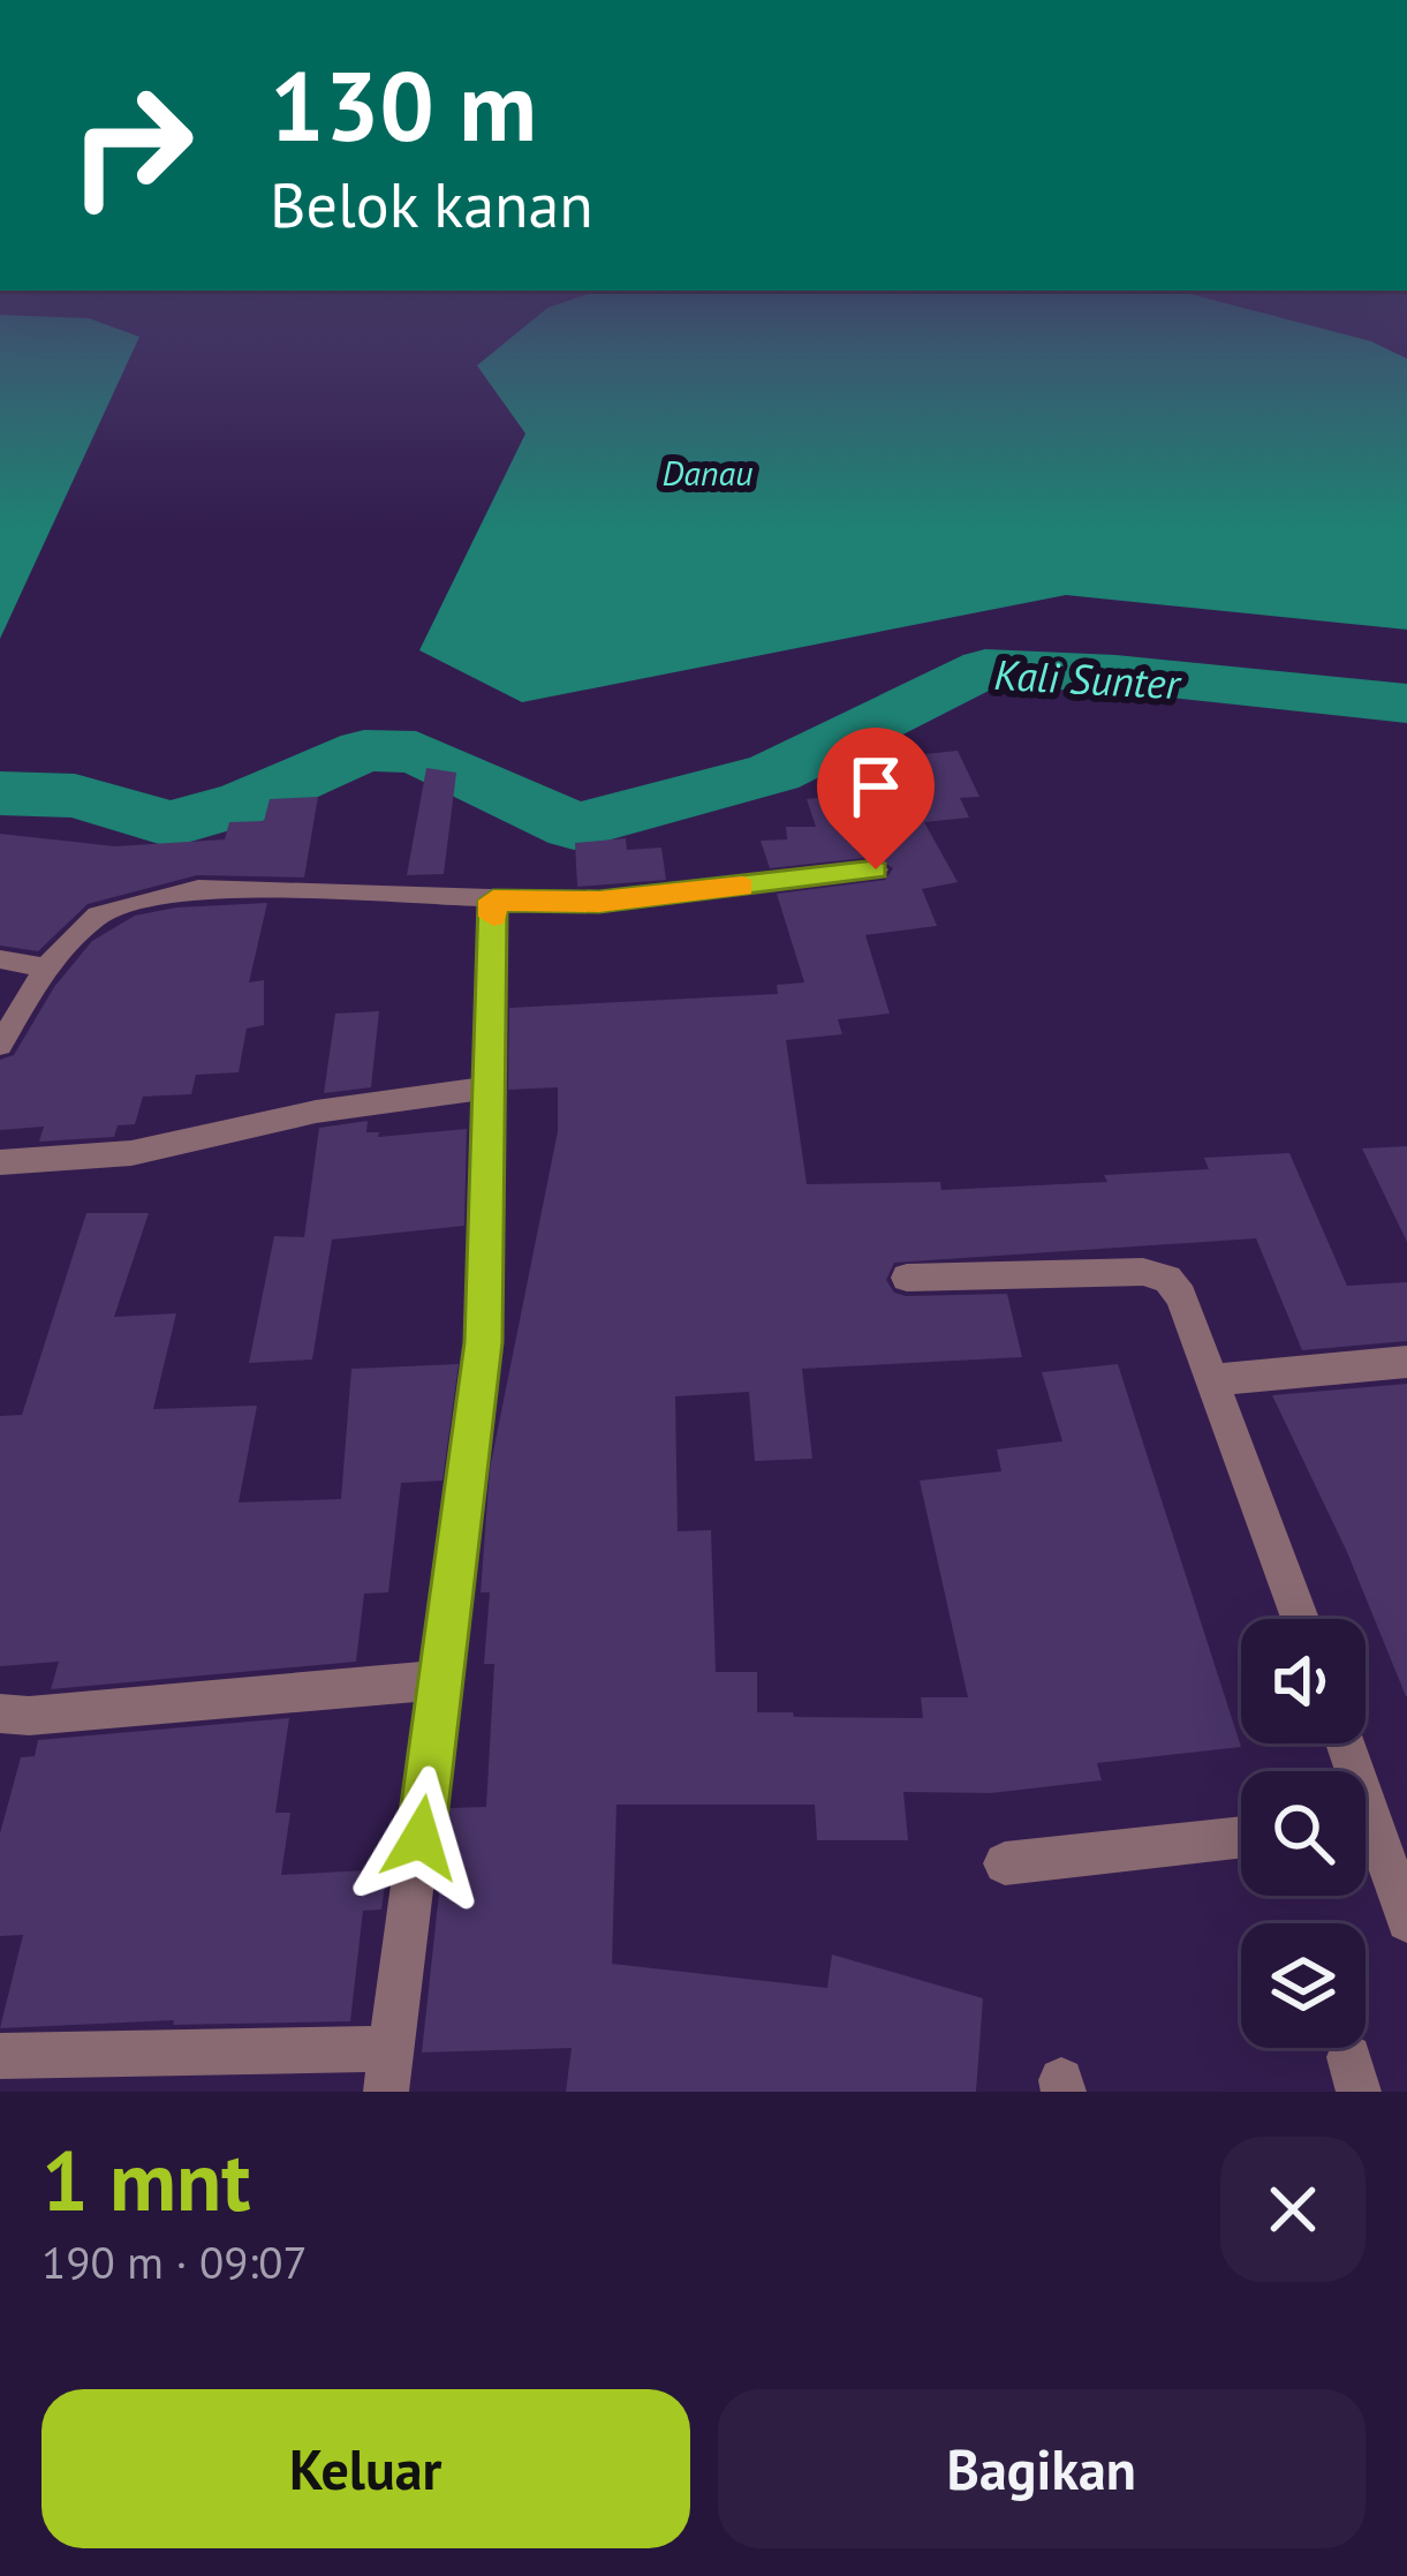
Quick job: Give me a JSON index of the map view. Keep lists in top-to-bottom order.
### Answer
{
  "water": ["Danau", "Kali Sunter"],
  "page": {
    "turn": ["130 m", "Belok kanan"],
    "heading": ["1 mnt", "190 m · 09:07"],
    "buttons": ["Keluar", "Bagikan"]
  }
}
